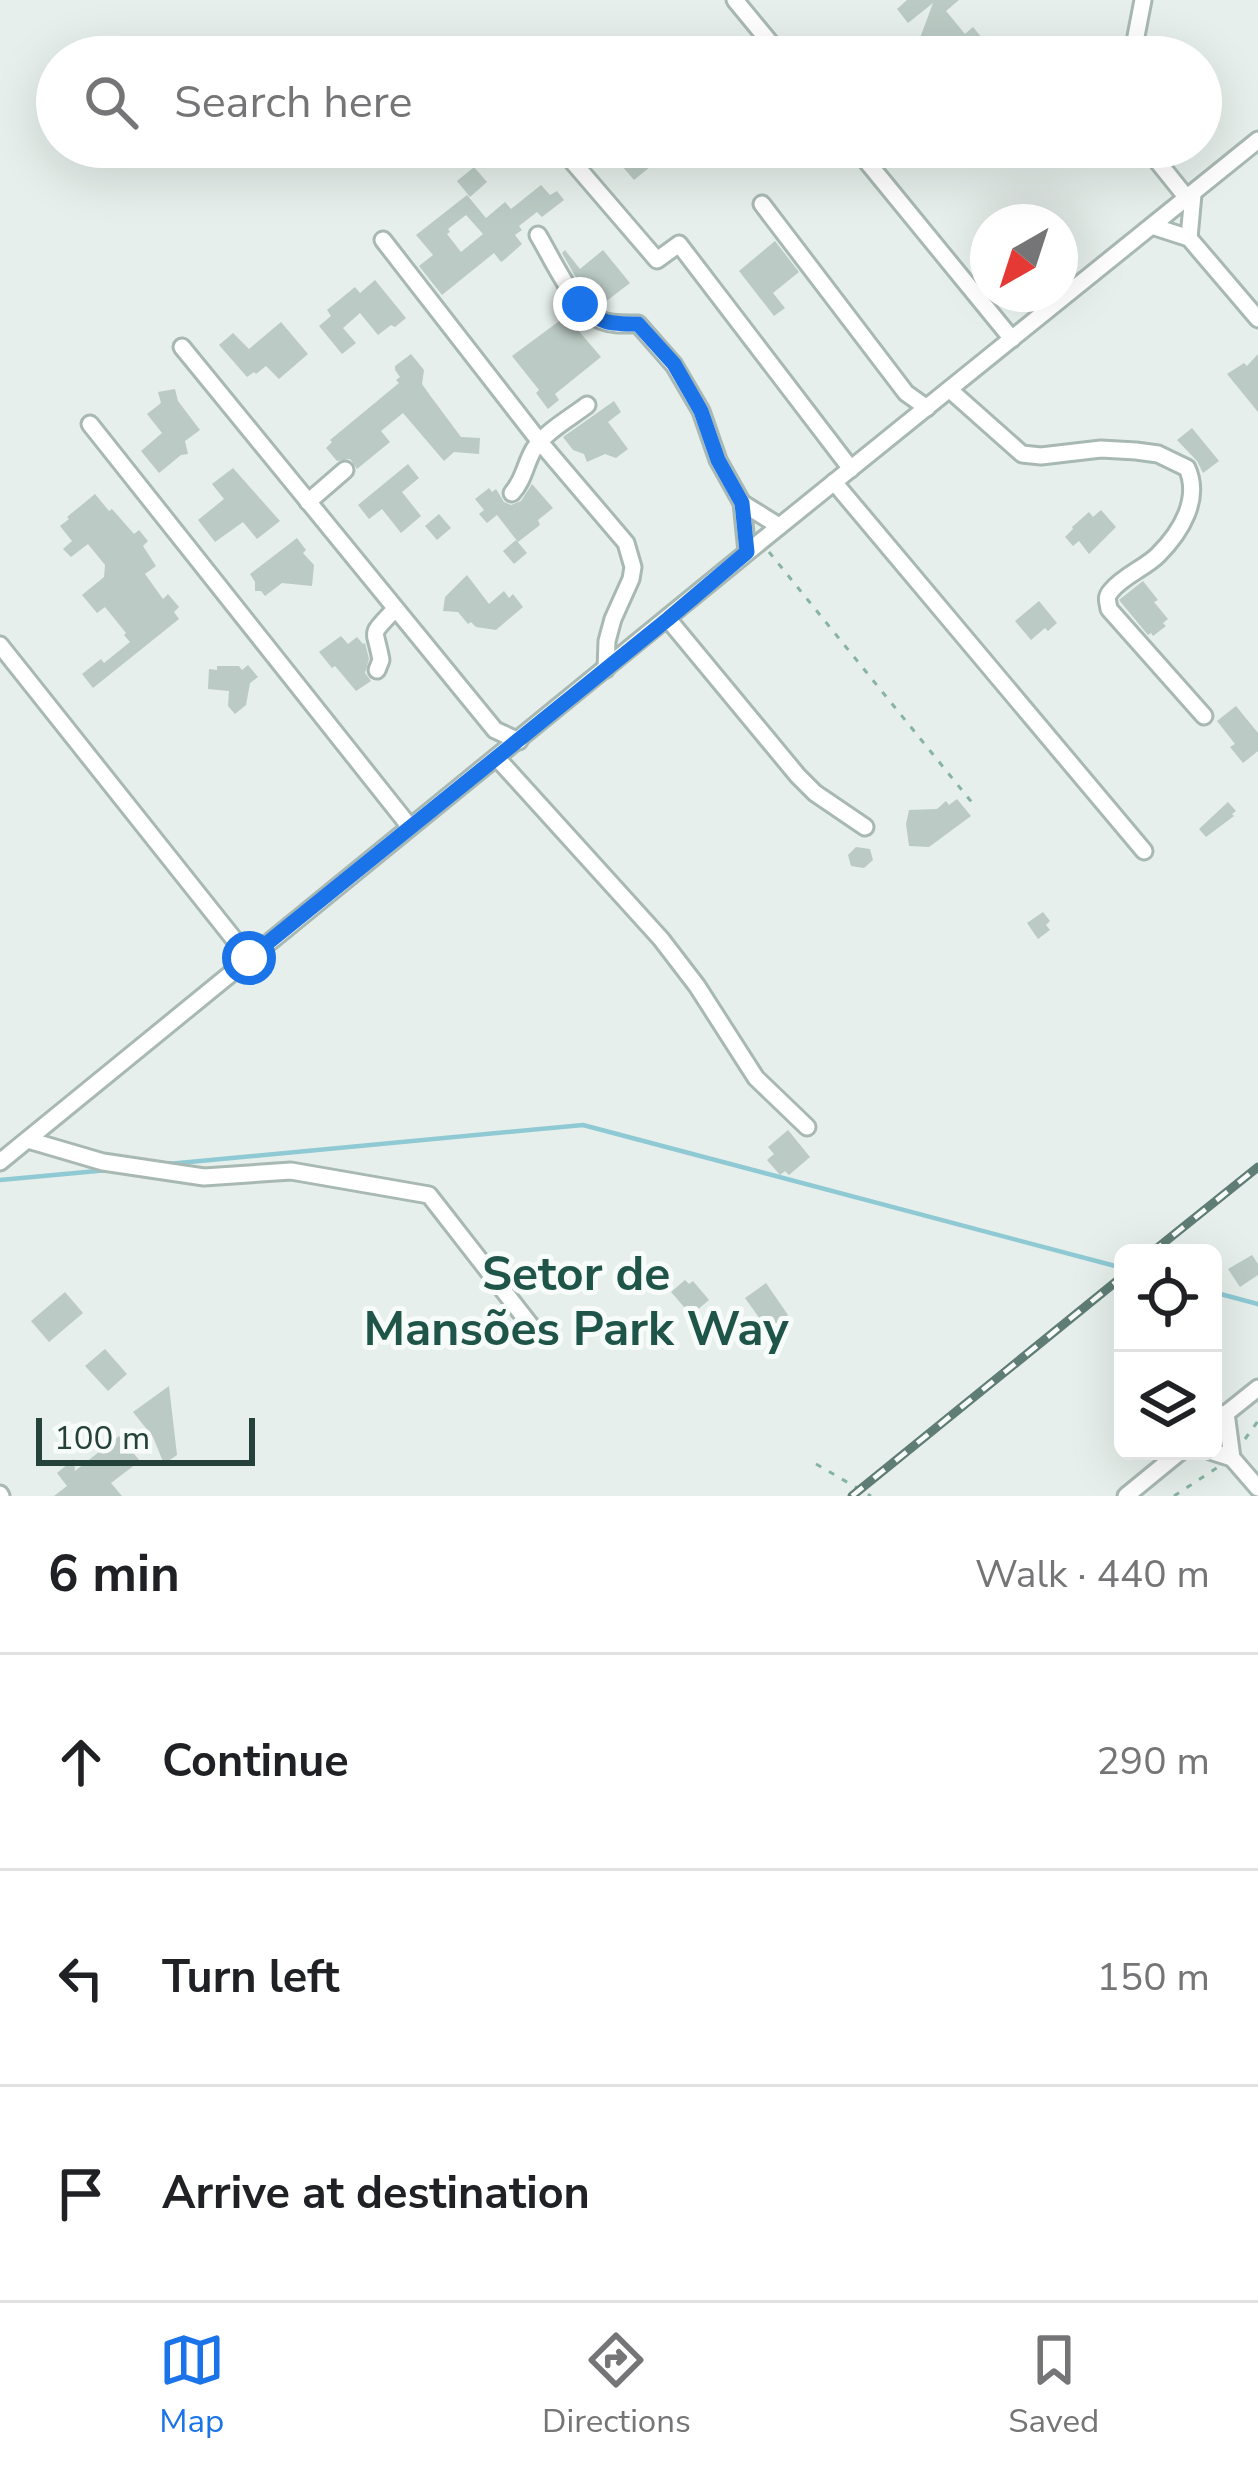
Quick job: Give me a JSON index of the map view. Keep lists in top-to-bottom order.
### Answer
{
  "districts": ["Setor de Mansões Park Way"],
  "scale_bar": "100 m",
  "north": "bottom left",
  "page": {
    "search": "Search here",
    "scale": "100 m",
    "heading": ["6 min", "Walk · 440 m"],
    "list": [
      ["Continue", "290 m"],
      ["Turn left", "150 m"],
      "Arrive at destination"
    ],
    "nav": ["Map", "Directions", "Saved"]
  }
}
